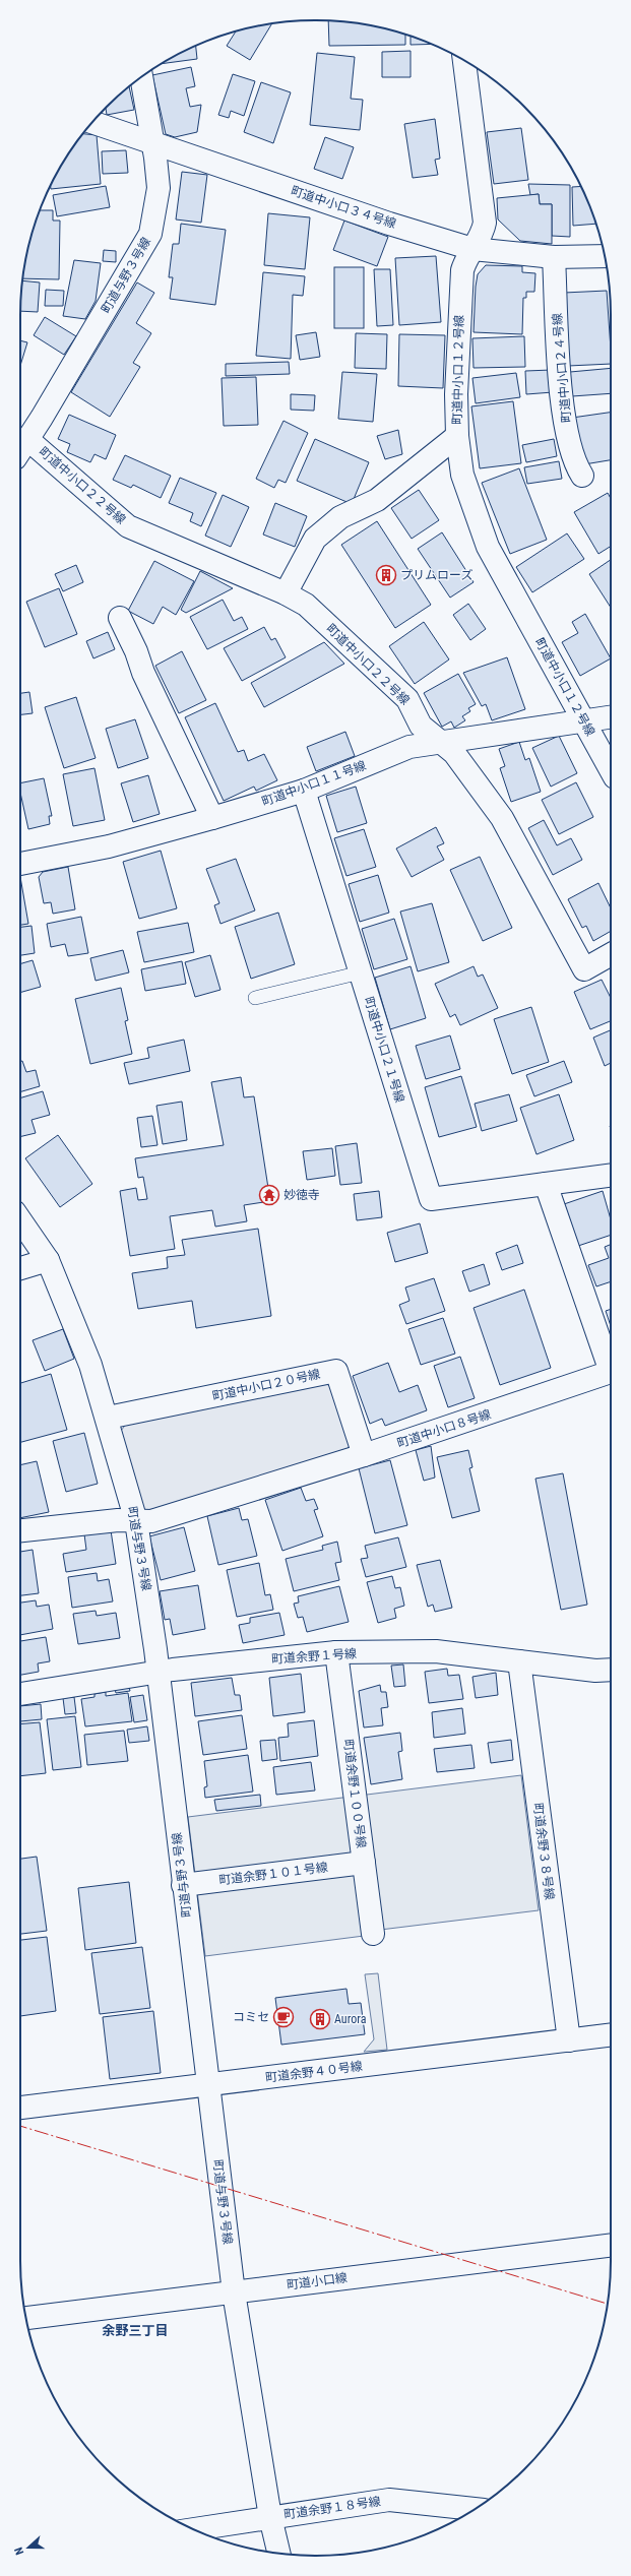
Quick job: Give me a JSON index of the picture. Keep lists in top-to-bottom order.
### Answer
{
  "streets": {
    "street": [
      "町道中小口３４号線",
      "町道与野３号線",
      "町道中小口２４号線",
      "町道中小口１２号線",
      "町道中小口２２号線",
      "町道中小口１１号線",
      "町道中小口２１号線",
      "町道中小口２０号線",
      "町道中小口８号線",
      "町道余野１号線",
      "町道余野１００号線",
      "町道余野３８号線",
      "町道余野１０１号線",
      "町道余野４０号線",
      "町道小口線",
      "町道余野１８号線"
    ]
  },
  "crossings": [
    ["町道中小口３４号線", "町道与野３号線"],
    ["町道中小口３４号線", "町道中小口２４号線"],
    ["町道中小口３４号線", "町道中小口１２号線"],
    ["町道与野３号線", "町道中小口２２号線"],
    ["町道与野３号線", "町道中小口２０号線"],
    ["町道与野３号線", "町道中小口８号線"],
    ["町道与野３号線", "町道余野１号線"],
    ["町道与野３号線", "町道余野１０１号線"],
    ["町道与野３号線", "町道余野４０号線"],
    ["町道与野３号線", "町道小口線"],
    ["町道与野３号線", "町道余野１８号線"],
    ["町道中小口１２号線", "町道中小口１１号線"],
    ["町道中小口２２号線", "町道中小口１１号線"],
    ["町道中小口１１号線", "町道中小口２１号線"],
    ["町道中小口２１号線", "町道中小口８号線"],
    ["町道中小口２０号線", "町道中小口８号線"],
    ["町道余野１号線", "町道余野１００号線"],
    ["町道余野１号線", "町道余野３８号線"],
    ["町道余野１００号線", "町道余野１０１号線"],
    ["町道余野３８号線", "町道余野４０号線"]
  ],
  "districts": ["余野三丁目"],
  "places": {
    "building": ["プリムローズ", "Aurora"],
    "temple": ["妙徳寺"],
    "cafe": ["コミセ"]
  },
  "north": "left"
}
